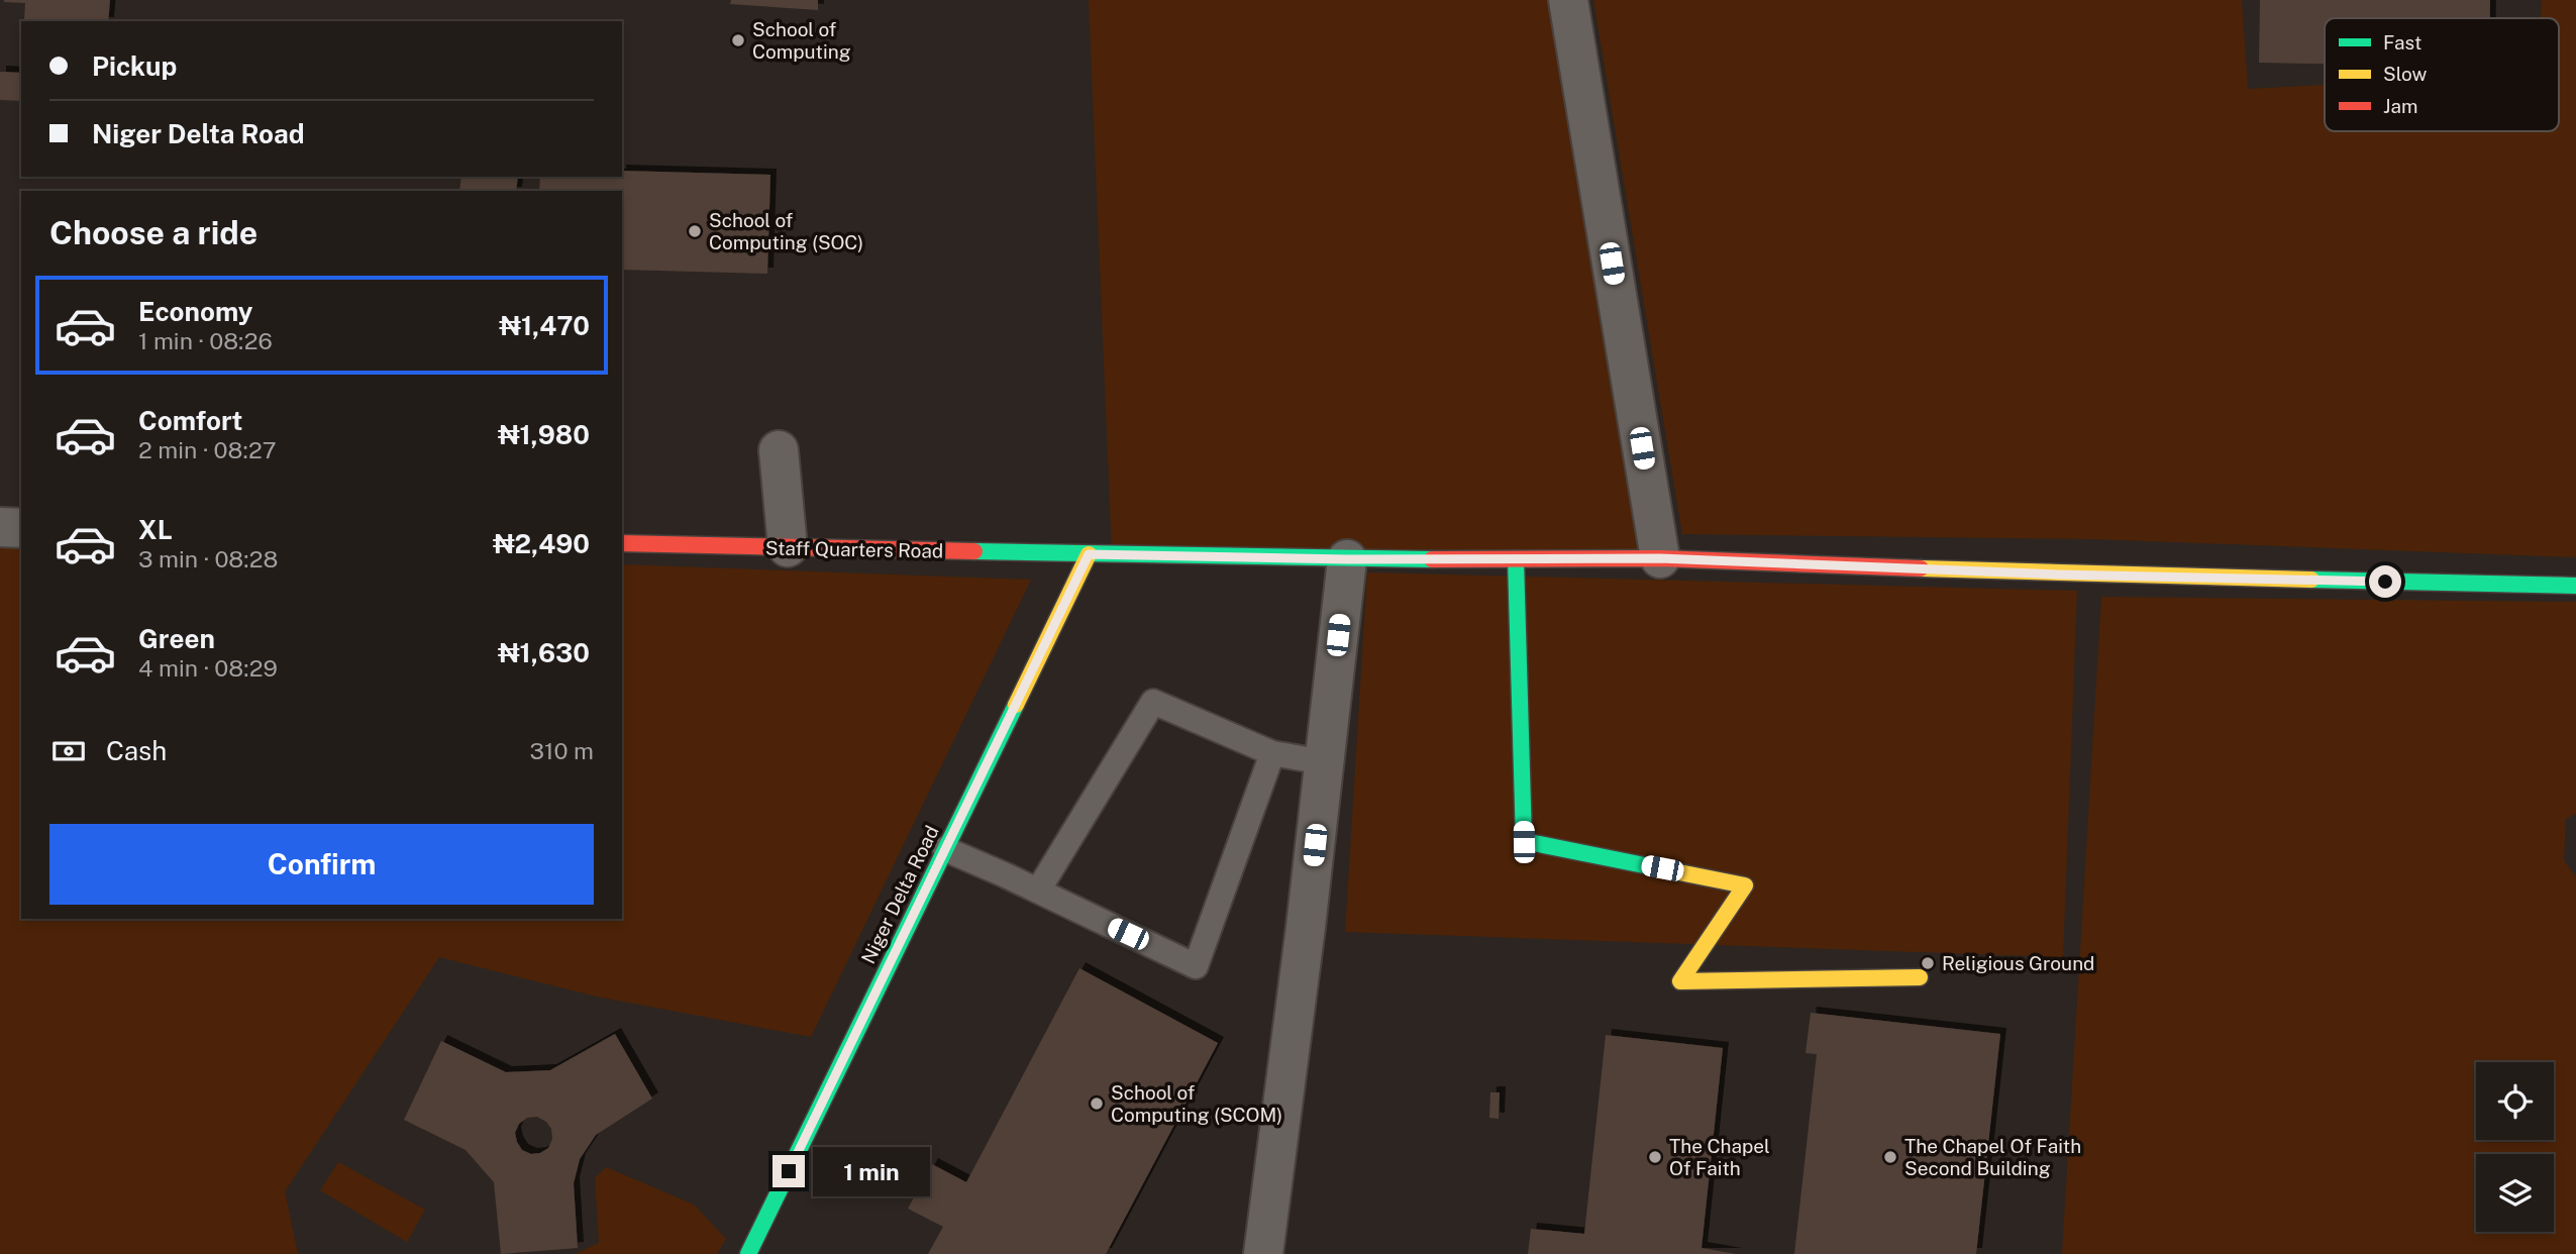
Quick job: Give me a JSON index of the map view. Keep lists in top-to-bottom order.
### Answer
{
  "streets": {
    "street": ["Staff Quarters Road", "Niger Delta Road"]
  },
  "crossings": [
    ["Staff Quarters Road", "Niger Delta Road"]
  ],
  "places": [
    "School of Computing",
    "School of Computing (SOC)",
    "Religious Ground",
    "School of Computing (SCOM)",
    "The Chapel Of Faith",
    "The Chapel Of Faith Second Building"
  ],
  "legend": ["Fast", "Slow", "Jam"],
  "page": {
    "banner": ["Pickup", "Niger Delta Road"],
    "heading": "Choose a ride",
    "list": [
      {
        "name": "Economy",
        "note": "1 min · 08:26",
        "value": "₦1,470"
      },
      {
        "name": "Comfort",
        "note": "2 min · 08:27",
        "value": "₦1,980"
      },
      {
        "name": "XL",
        "note": "3 min · 08:28",
        "value": "₦2,490"
      },
      {
        "name": "Green",
        "note": "4 min · 08:29",
        "value": "₦1,630"
      }
    ],
    "pay": ["Cash", "310 m"],
    "buttons": "Confirm",
    "bubble": "1 min"
  }
}
